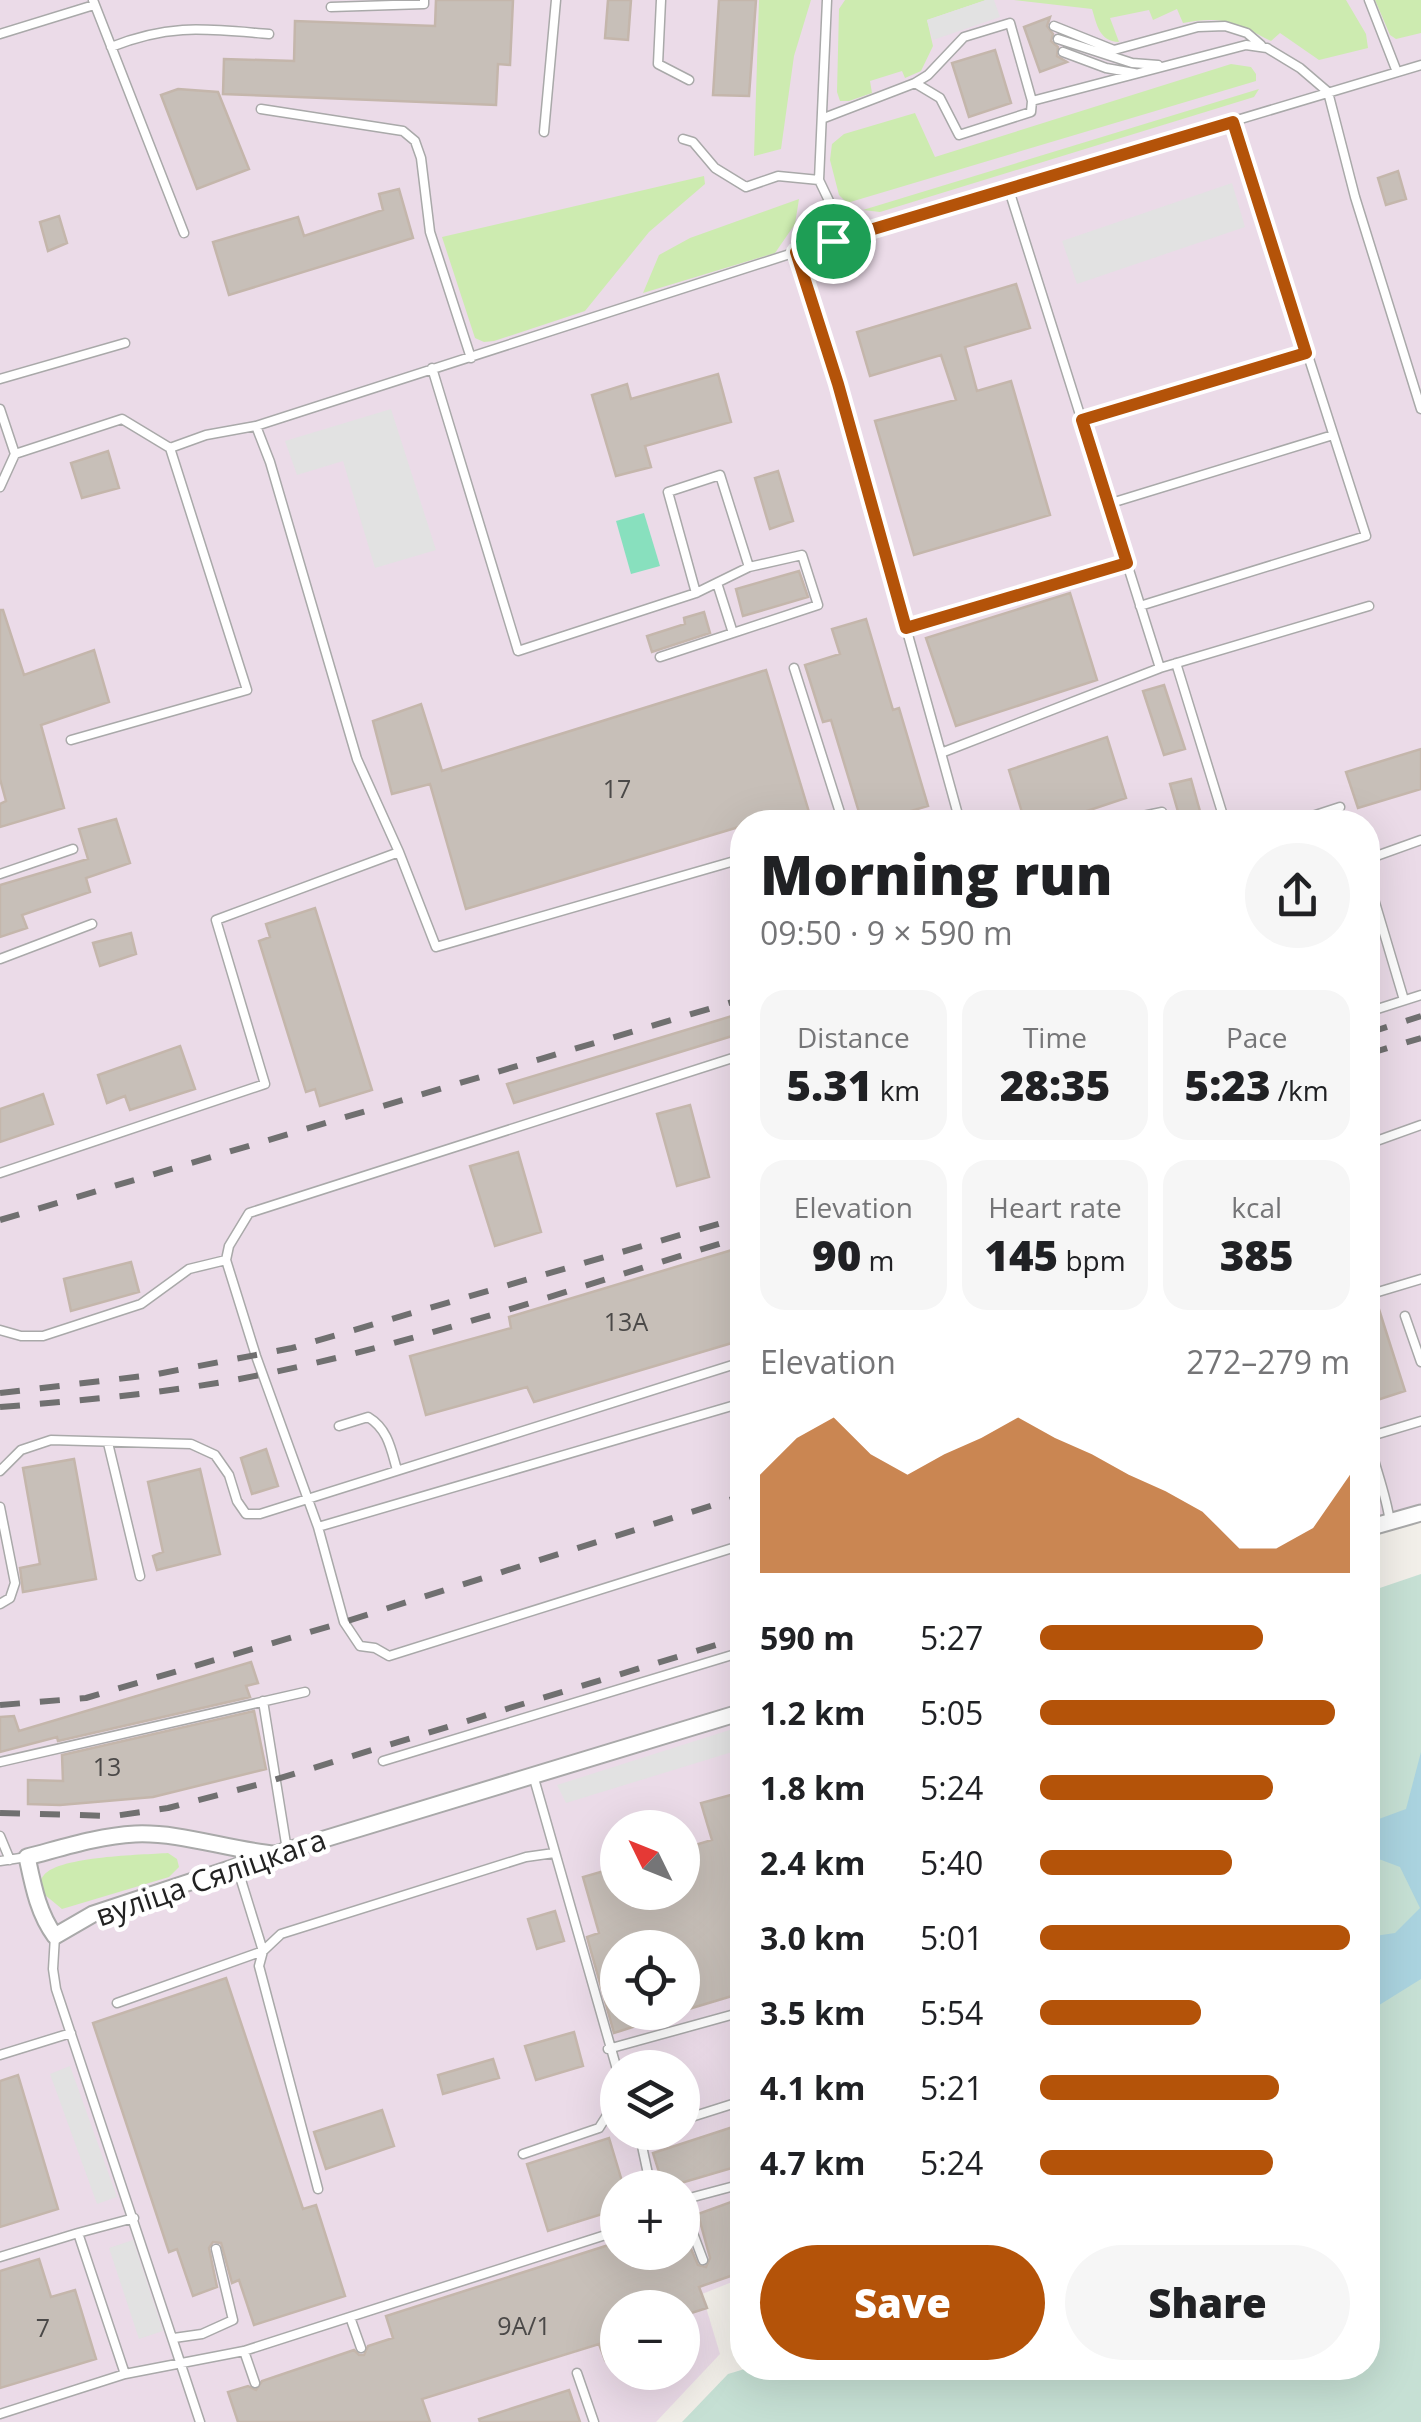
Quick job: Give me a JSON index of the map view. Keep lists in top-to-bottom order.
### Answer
{
  "streets": {
    "street": ["вуліца Сяліцкага"]
  },
  "house_numbers": [
    "17",
    "13А",
    "13",
    "9А/1",
    "7"
  ],
  "north": "top left",
  "page": {
    "heading": ["Morning run", "09:50 · 9 × 590 m"],
    "stats": [
      ["Distance", "5.31 km"],
      ["Time", "28:35"],
      ["Pace", "5:23 /km"],
      ["Elevation", "90 m"],
      ["Heart rate", "145 bpm"],
      ["kcal", "385"]
    ],
    "chart": ["Elevation", "272–279 m"],
    "list": [
      {
        "name": "590 m",
        "note": "5:27"
      },
      {
        "name": "1.2 km",
        "note": "5:05"
      },
      {
        "name": "1.8 km",
        "note": "5:24"
      },
      {
        "name": "2.4 km",
        "note": "5:40"
      },
      {
        "name": "3.0 km",
        "note": "5:01"
      },
      {
        "name": "3.5 km",
        "note": "5:54"
      },
      {
        "name": "4.1 km",
        "note": "5:21"
      },
      {
        "name": "4.7 km",
        "note": "5:24"
      }
    ],
    "map_buttons": ["+", "−"],
    "buttons": ["Save", "Share"]
  }
}
